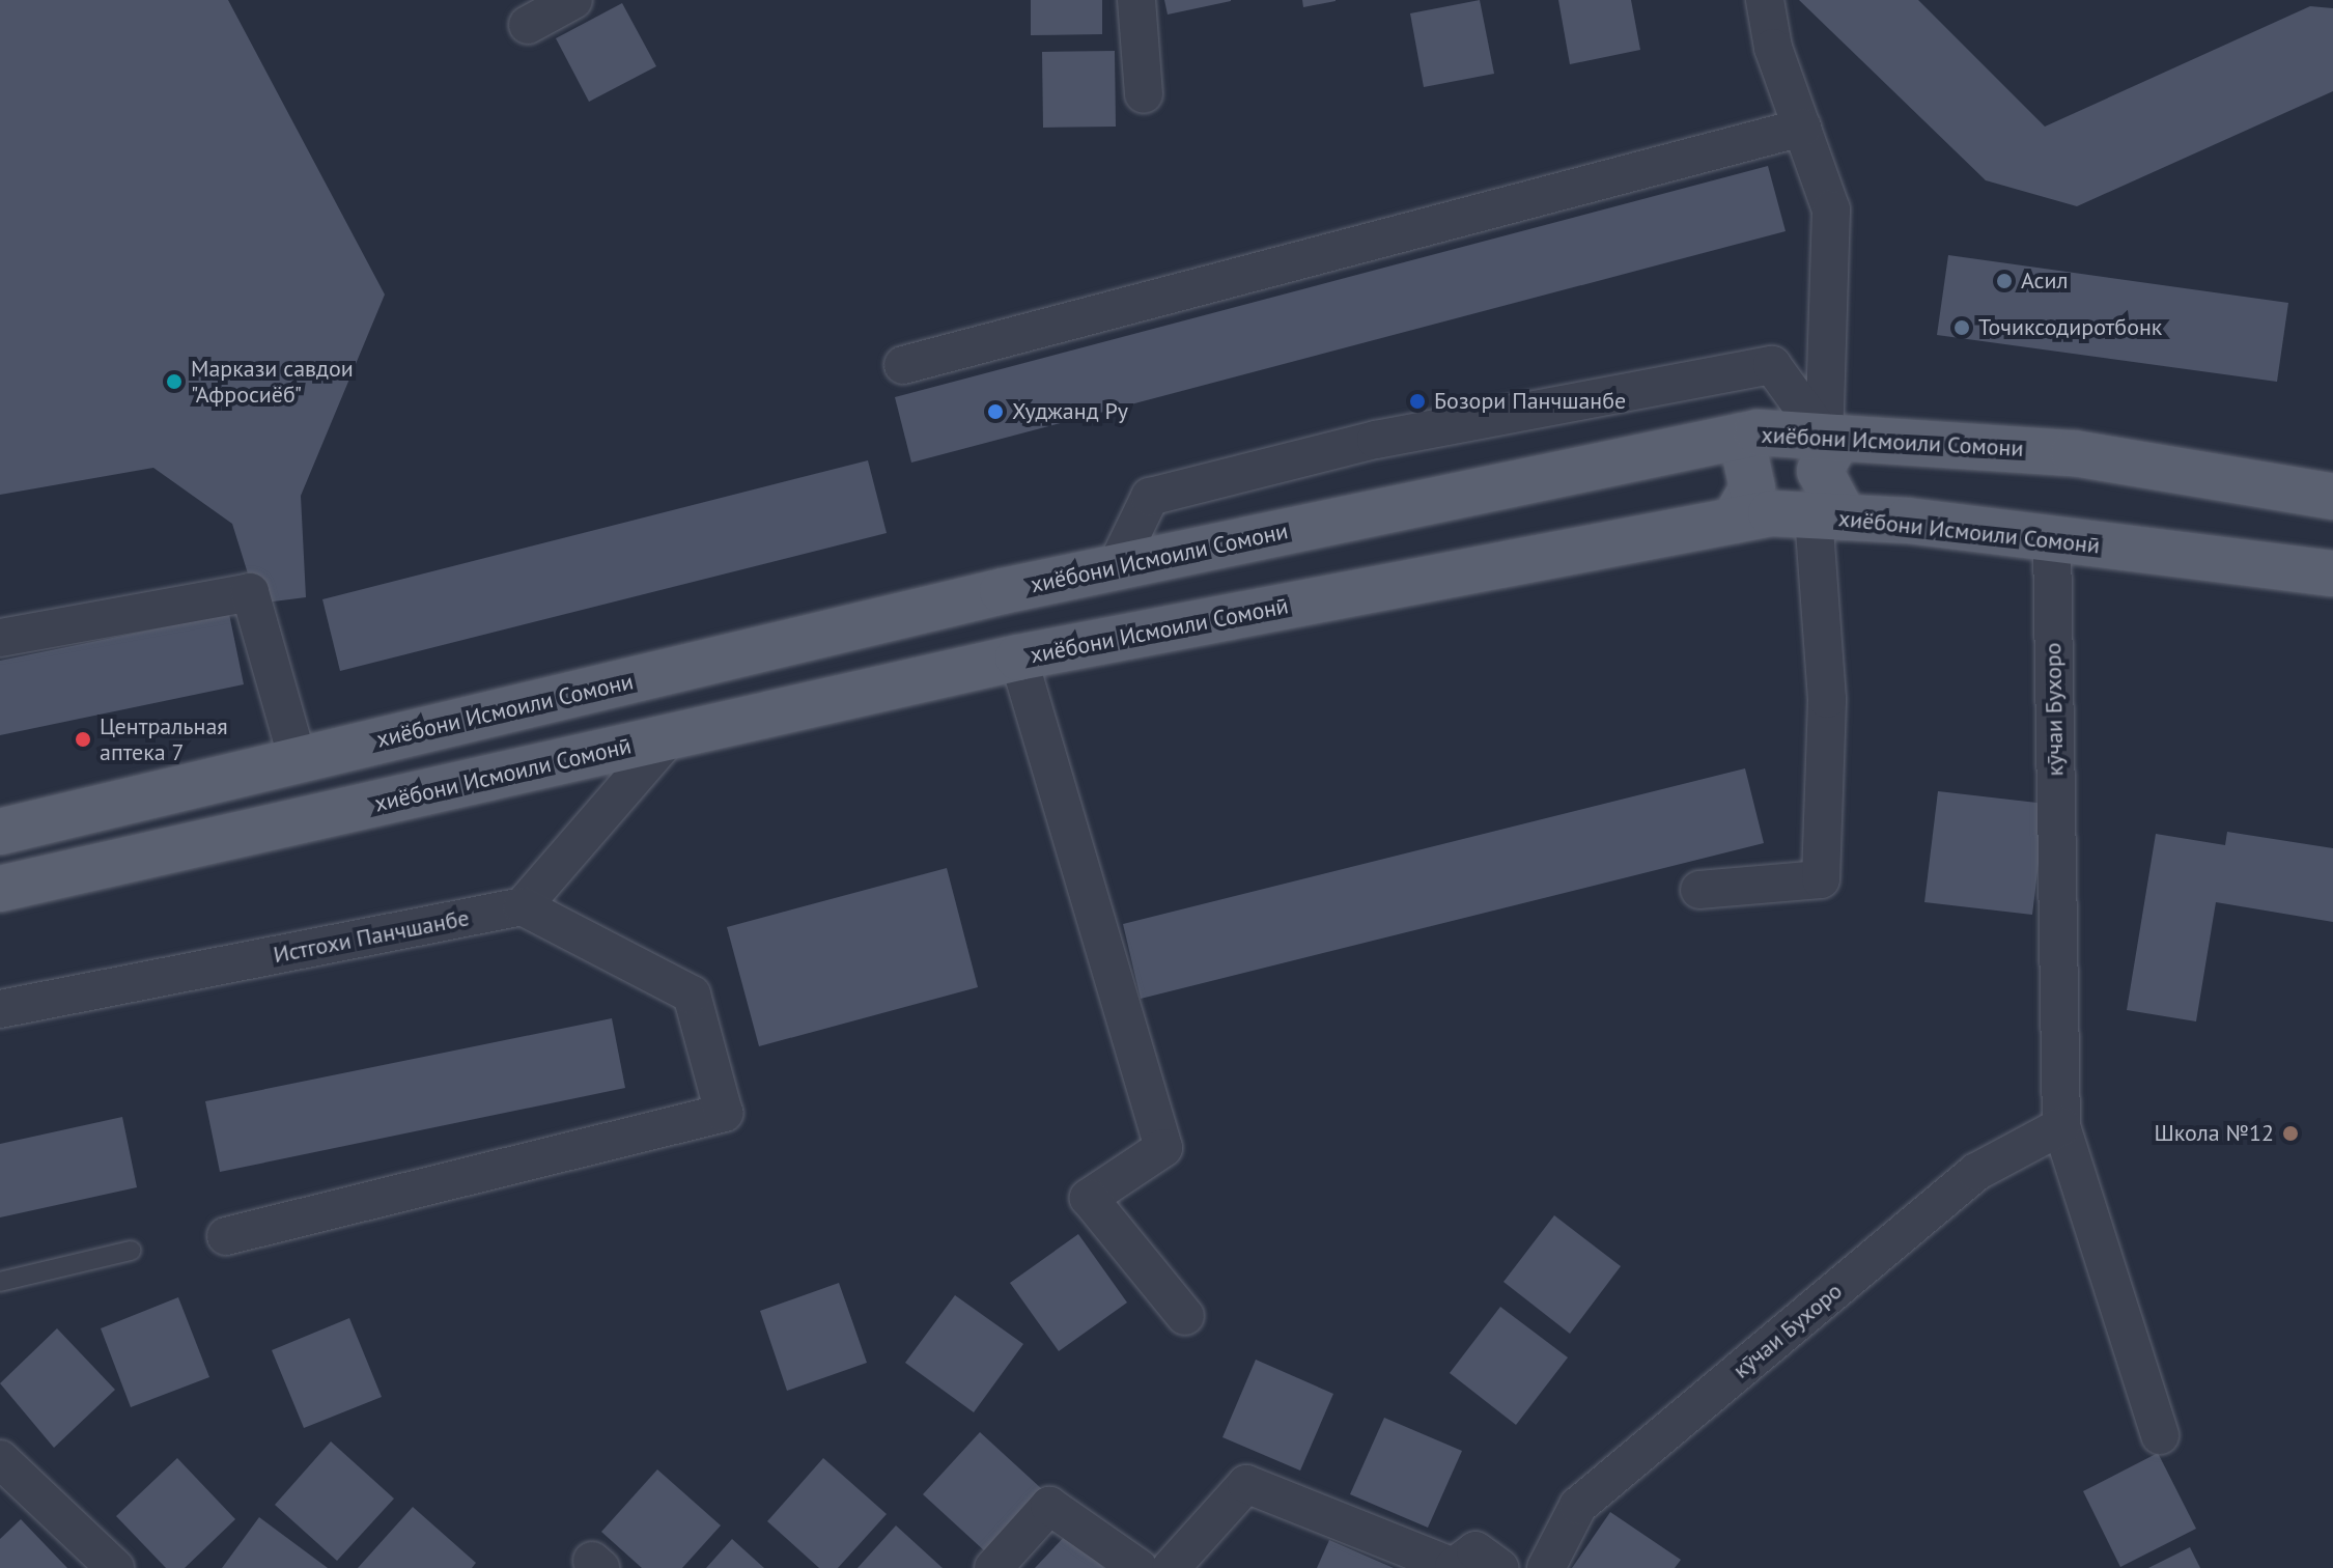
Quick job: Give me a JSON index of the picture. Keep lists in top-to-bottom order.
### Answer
{
  "streets": {
    "main road": ["хиёбони Исмоили Сомони", "хиёбони Исмоили Сомонӣ"],
    "street": ["кӯчаи Бухоро", "Истгохи Панчшанбе"]
  },
  "crossings": [
    ["хиёбони Исмоили Сомонӣ", "кӯчаи Бухоро"]
  ],
  "places": [
    "Асил",
    "Точиксодиротбонк",
    "Маркази савдои \"Афросиёб\"",
    "Бозори Панчшанбе",
    "Худжанд Ру",
    "Центральная аптека 7",
    "Школа №12"
  ]
}
